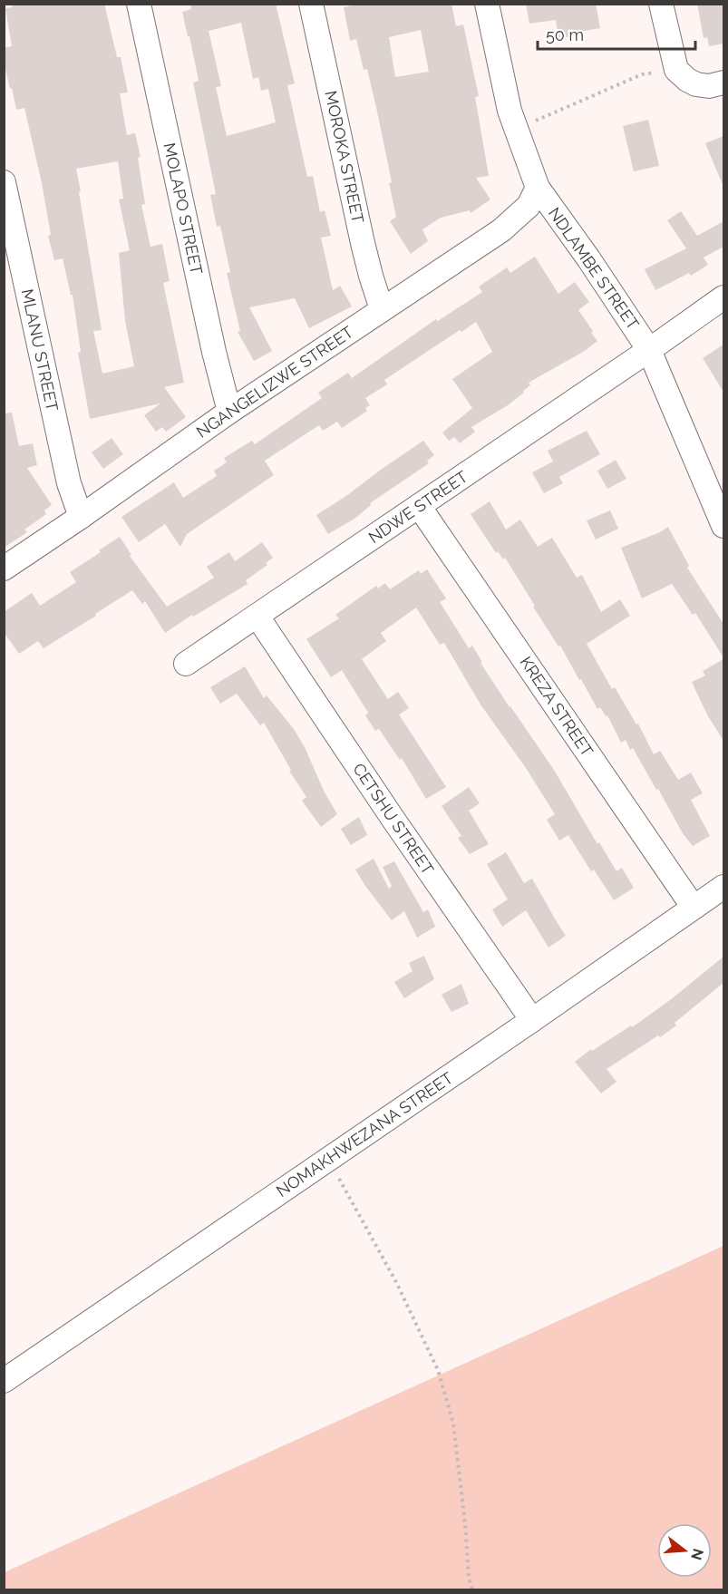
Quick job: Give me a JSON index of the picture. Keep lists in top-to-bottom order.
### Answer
{
  "streets": {
    "street": [
      "MOROKA STREET",
      "MOLAPO STREET",
      "NDLAMBE STREET",
      "MLANU STREET",
      "NGANGELIZWE STREET",
      "NDWE STREET",
      "KREZA STREET",
      "CETSHU STREET",
      "NOMAKHWEZANA STREET"
    ]
  },
  "crossings": [
    ["MOROKA STREET", "NGANGELIZWE STREET"],
    ["MOLAPO STREET", "NGANGELIZWE STREET"],
    ["NDLAMBE STREET", "NGANGELIZWE STREET"],
    ["NDLAMBE STREET", "NDWE STREET"],
    ["MLANU STREET", "NGANGELIZWE STREET"],
    ["NDWE STREET", "KREZA STREET"],
    ["NDWE STREET", "CETSHU STREET"],
    ["KREZA STREET", "NOMAKHWEZANA STREET"],
    ["CETSHU STREET", "NOMAKHWEZANA STREET"]
  ],
  "scale_bar": "50 m",
  "north": "right"
}
